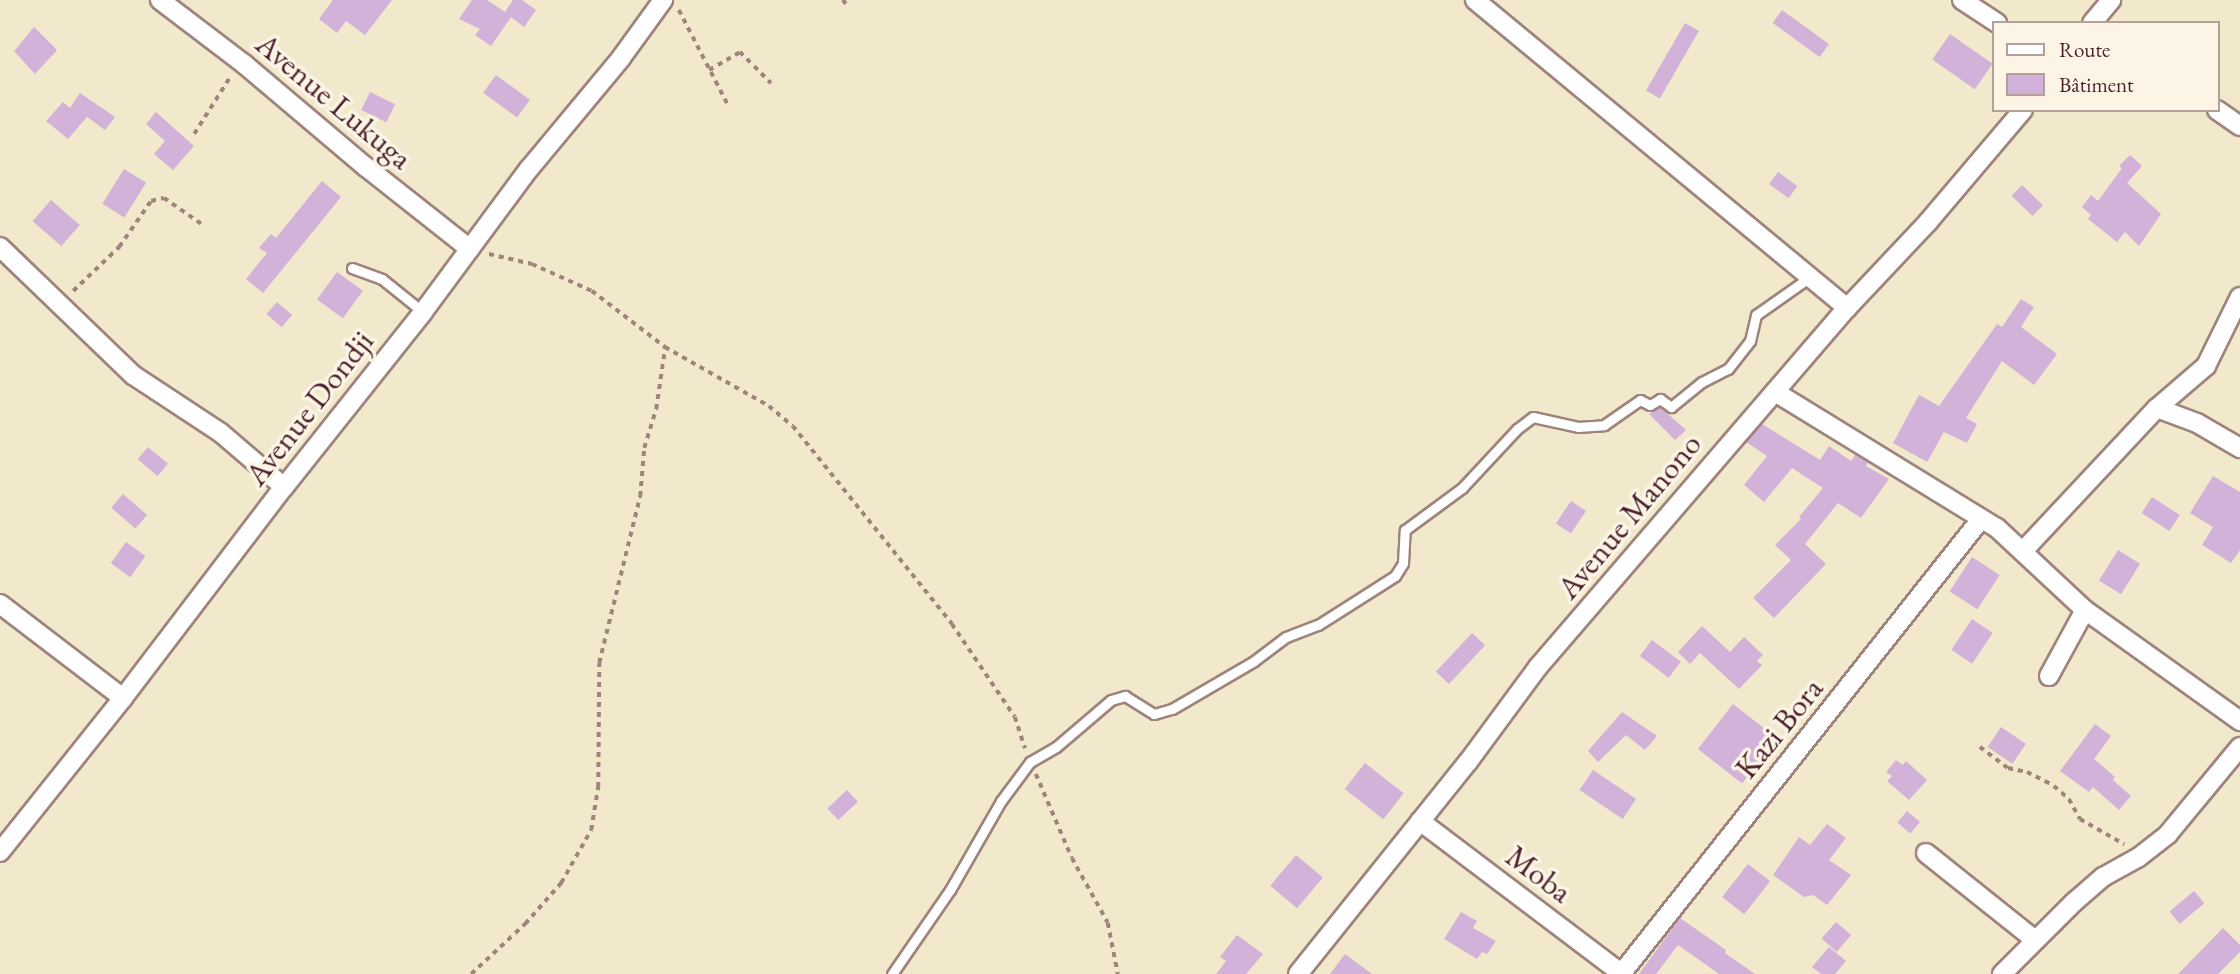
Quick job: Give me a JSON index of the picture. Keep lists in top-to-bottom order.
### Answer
{
  "streets": {
    "street": [
      "Avenue Lukuga",
      "Avenue Dondji",
      "Avenue Manono",
      "Kazi Bora",
      "Moba"
    ]
  },
  "crossings": [
    ["Avenue Lukuga", "Avenue Dondji"],
    ["Avenue Manono", "Moba"],
    ["Kazi Bora", "Moba"]
  ],
  "legend": ["Route", "Bâtiment"]
}
